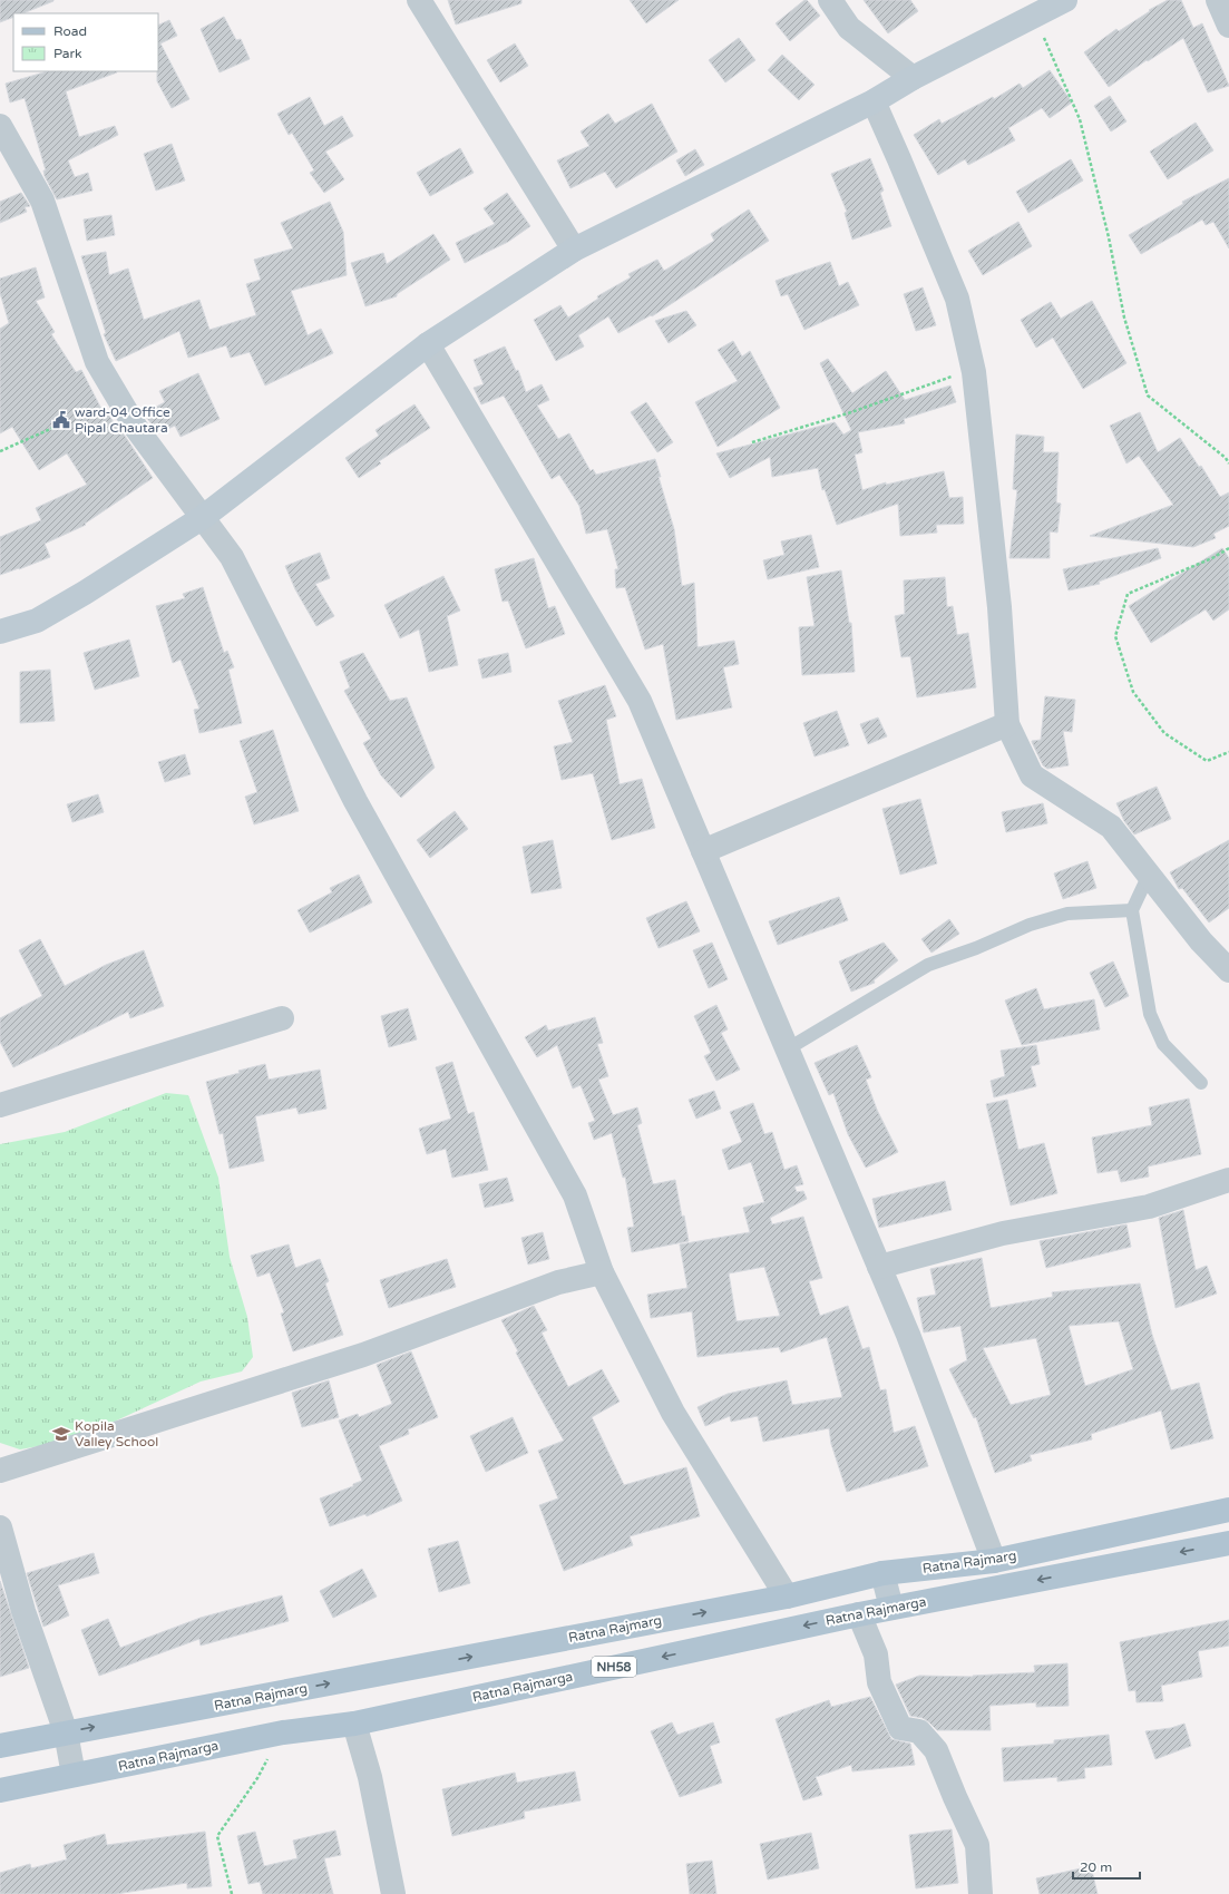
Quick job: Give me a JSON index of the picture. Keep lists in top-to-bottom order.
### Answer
{
  "streets": {
    "main road": ["Ratna Rajmarg", "Ratna Rajmarga", "NH58"]
  },
  "one_way": ["Ratna Rajmarg", "Ratna Rajmarga"],
  "places": {
    "public building": ["ward-04 Office Pipal Chautara"],
    "school or university": ["Kopila Valley School"]
  },
  "legend": ["Road", "Park"],
  "scale_bar": "20 m"
}
